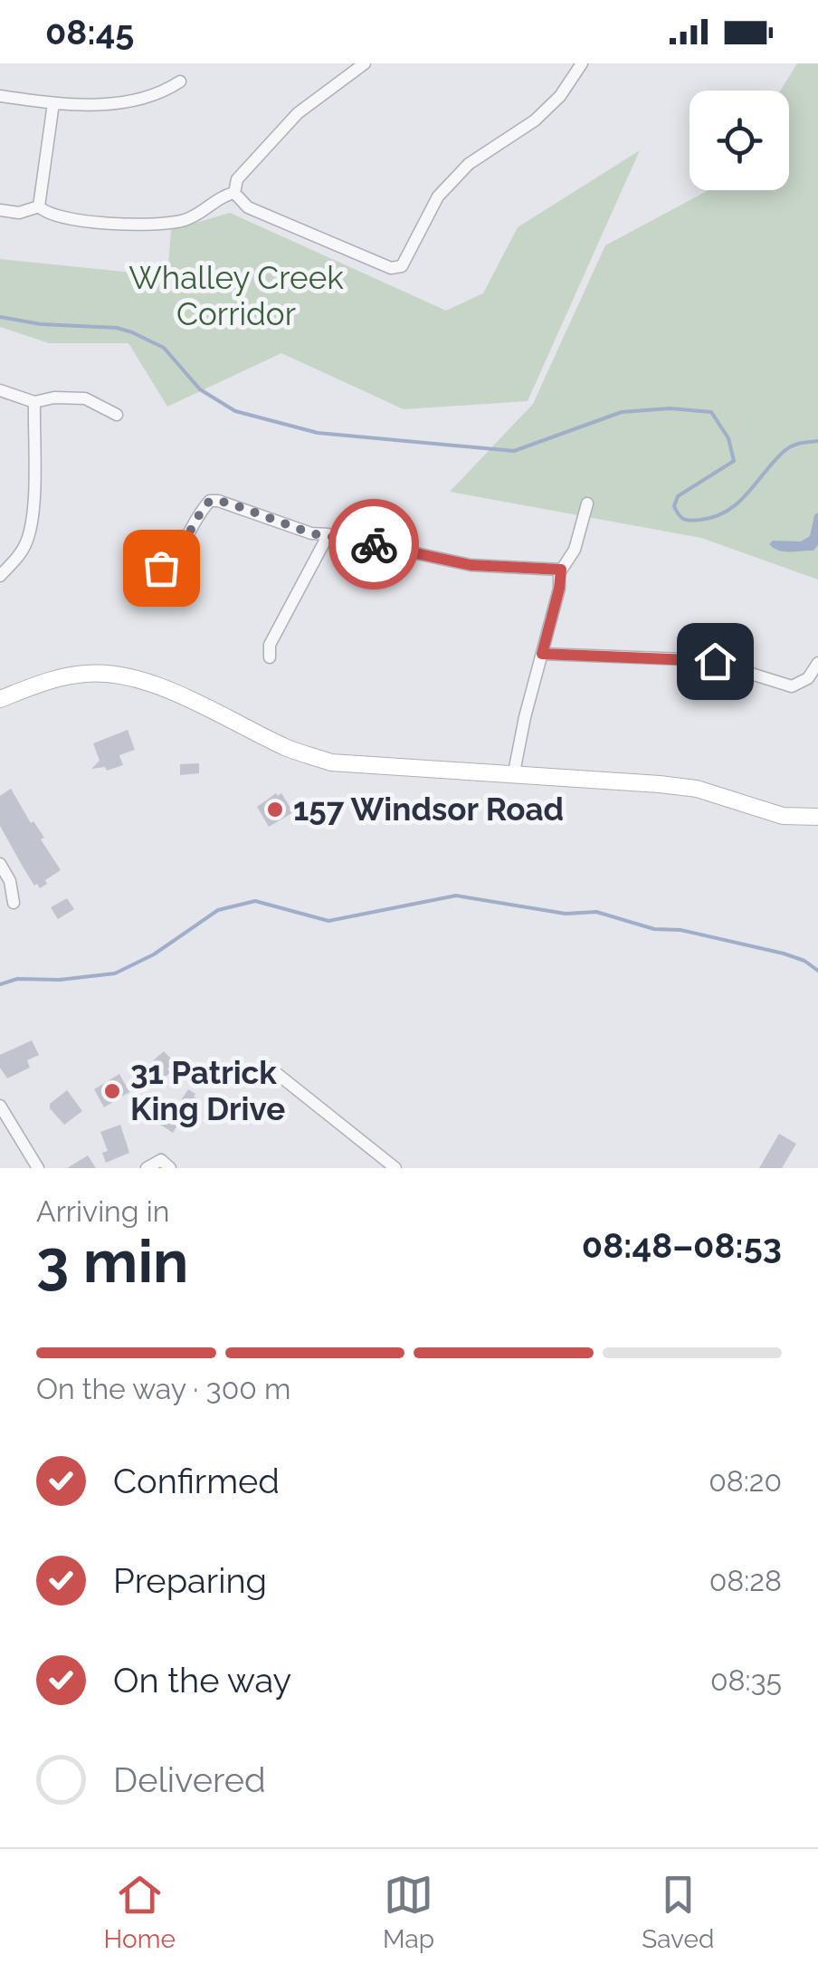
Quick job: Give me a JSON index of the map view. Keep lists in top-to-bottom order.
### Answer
{
  "parks": ["Whalley Creek Corridor"],
  "places": ["157 Windsor Road", "31 Patrick King Drive"],
  "page": {
    "status": "08:45",
    "heading": ["3 min", "Arriving in", "08:48–08:53"],
    "bar": "On the way · 300 m",
    "list": [
      ["Confirmed", "08:20"],
      ["Preparing", "08:28"],
      ["On the way", "08:35"],
      "Delivered"
    ],
    "tabs": ["Home", "Map", "Saved"]
  }
}
